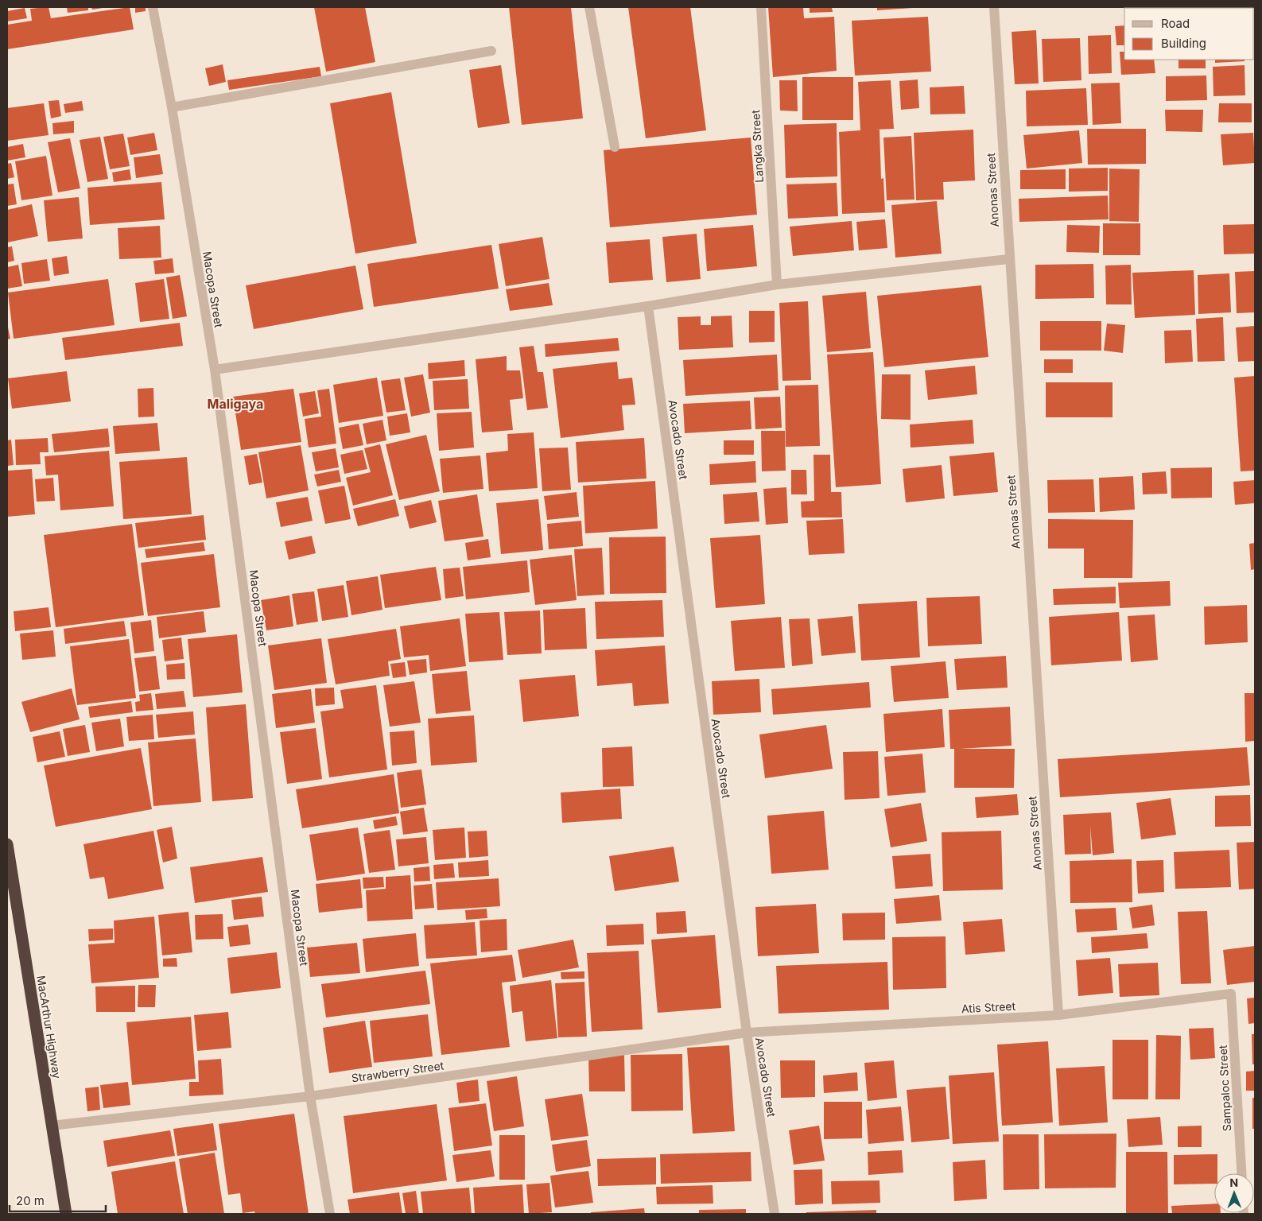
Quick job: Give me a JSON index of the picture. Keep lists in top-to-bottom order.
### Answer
{
  "streets": {
    "highway": ["MacArthur Highway"],
    "street": [
      "Langka Street",
      "Anonas Street",
      "Macopa Street",
      "Avocado Street",
      "Atis Street",
      "Strawberry Street",
      "Sampaloc Street"
    ]
  },
  "crossings": [
    ["Anonas Street", "Atis Street"],
    ["Macopa Street", "Strawberry Street"],
    ["Avocado Street", "Atis Street"],
    ["Avocado Street", "Strawberry Street"],
    ["Atis Street", "Strawberry Street"],
    ["Atis Street", "Sampaloc Street"],
    ["MacArthur Highway", "Strawberry Street"]
  ],
  "districts": ["Maligaya"],
  "legend": ["Road", "Building"],
  "scale_bar": "20 m",
  "north": "top"
}
